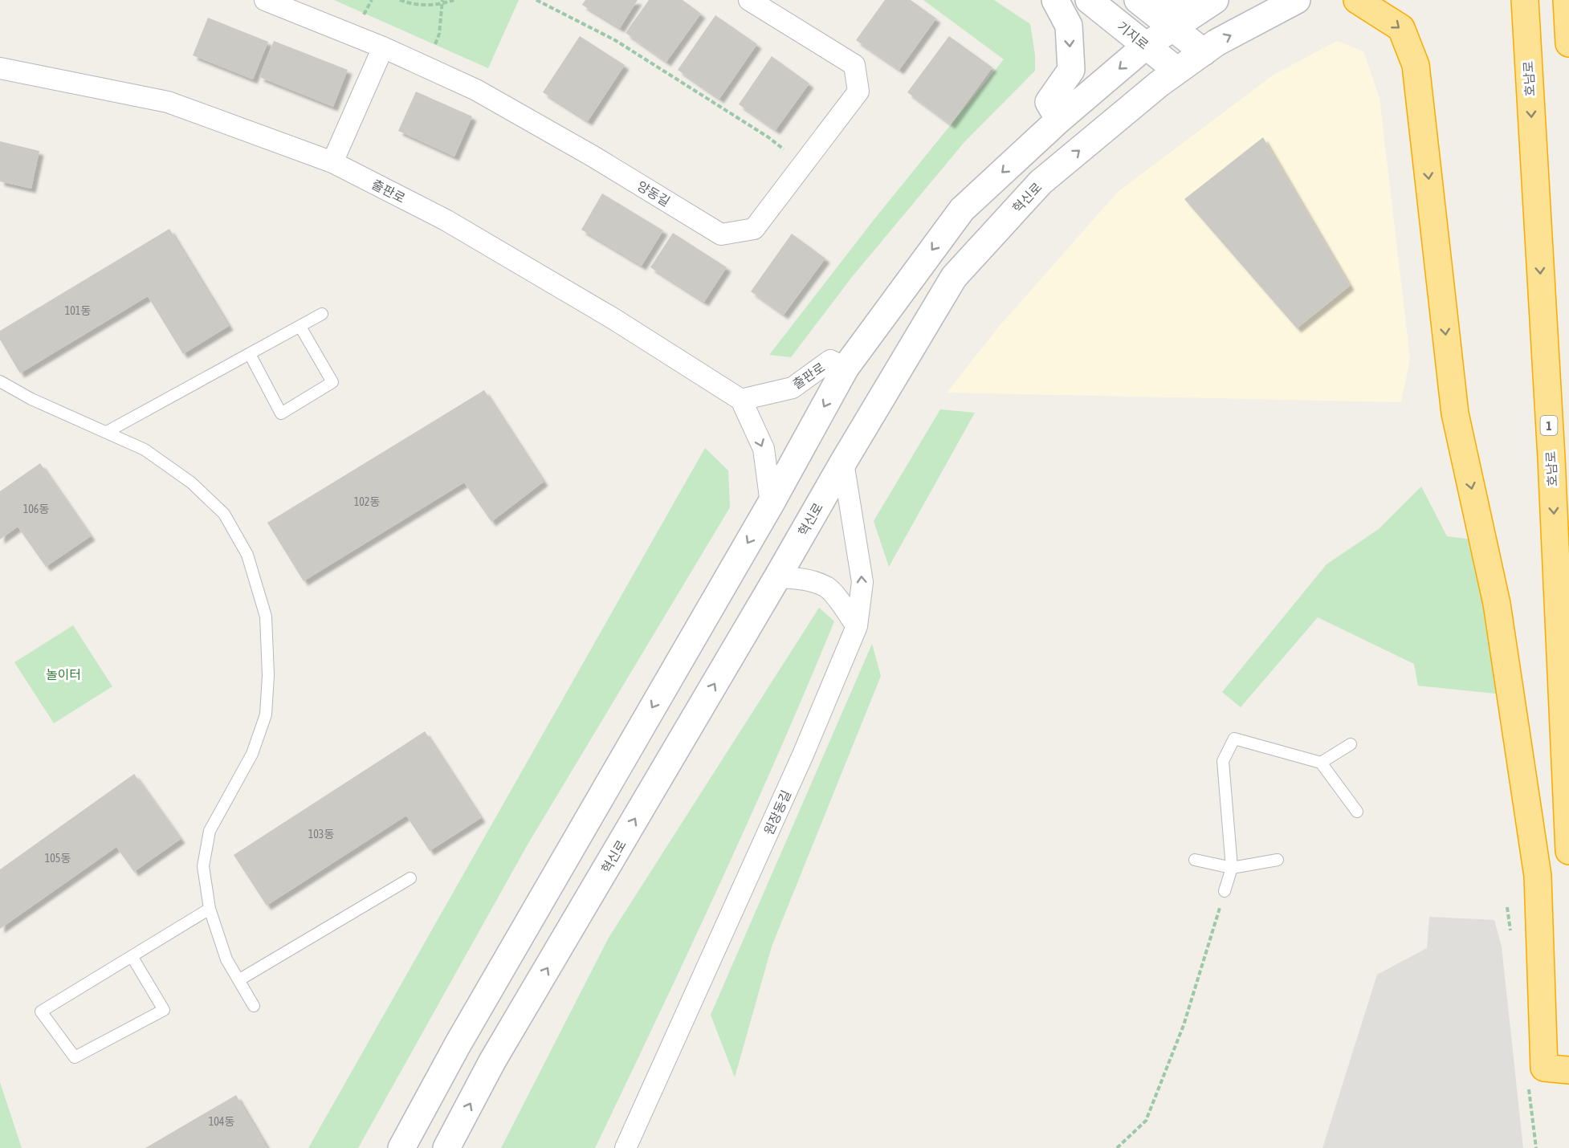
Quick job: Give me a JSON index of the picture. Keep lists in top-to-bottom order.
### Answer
{
  "streets": {
    "highway": ["호남로", "1"],
    "main road": ["기지로", "혁신로"],
    "street": ["출판로", "양동길", "원장동길"]
  },
  "crossings": [
    ["기지로", "혁신로"],
    ["혁신로", "원장동길"]
  ],
  "parks": ["놀이터"],
  "house_numbers": [
    "101동",
    "102동",
    "106동",
    "103동",
    "105동",
    "104동"
  ]
}
